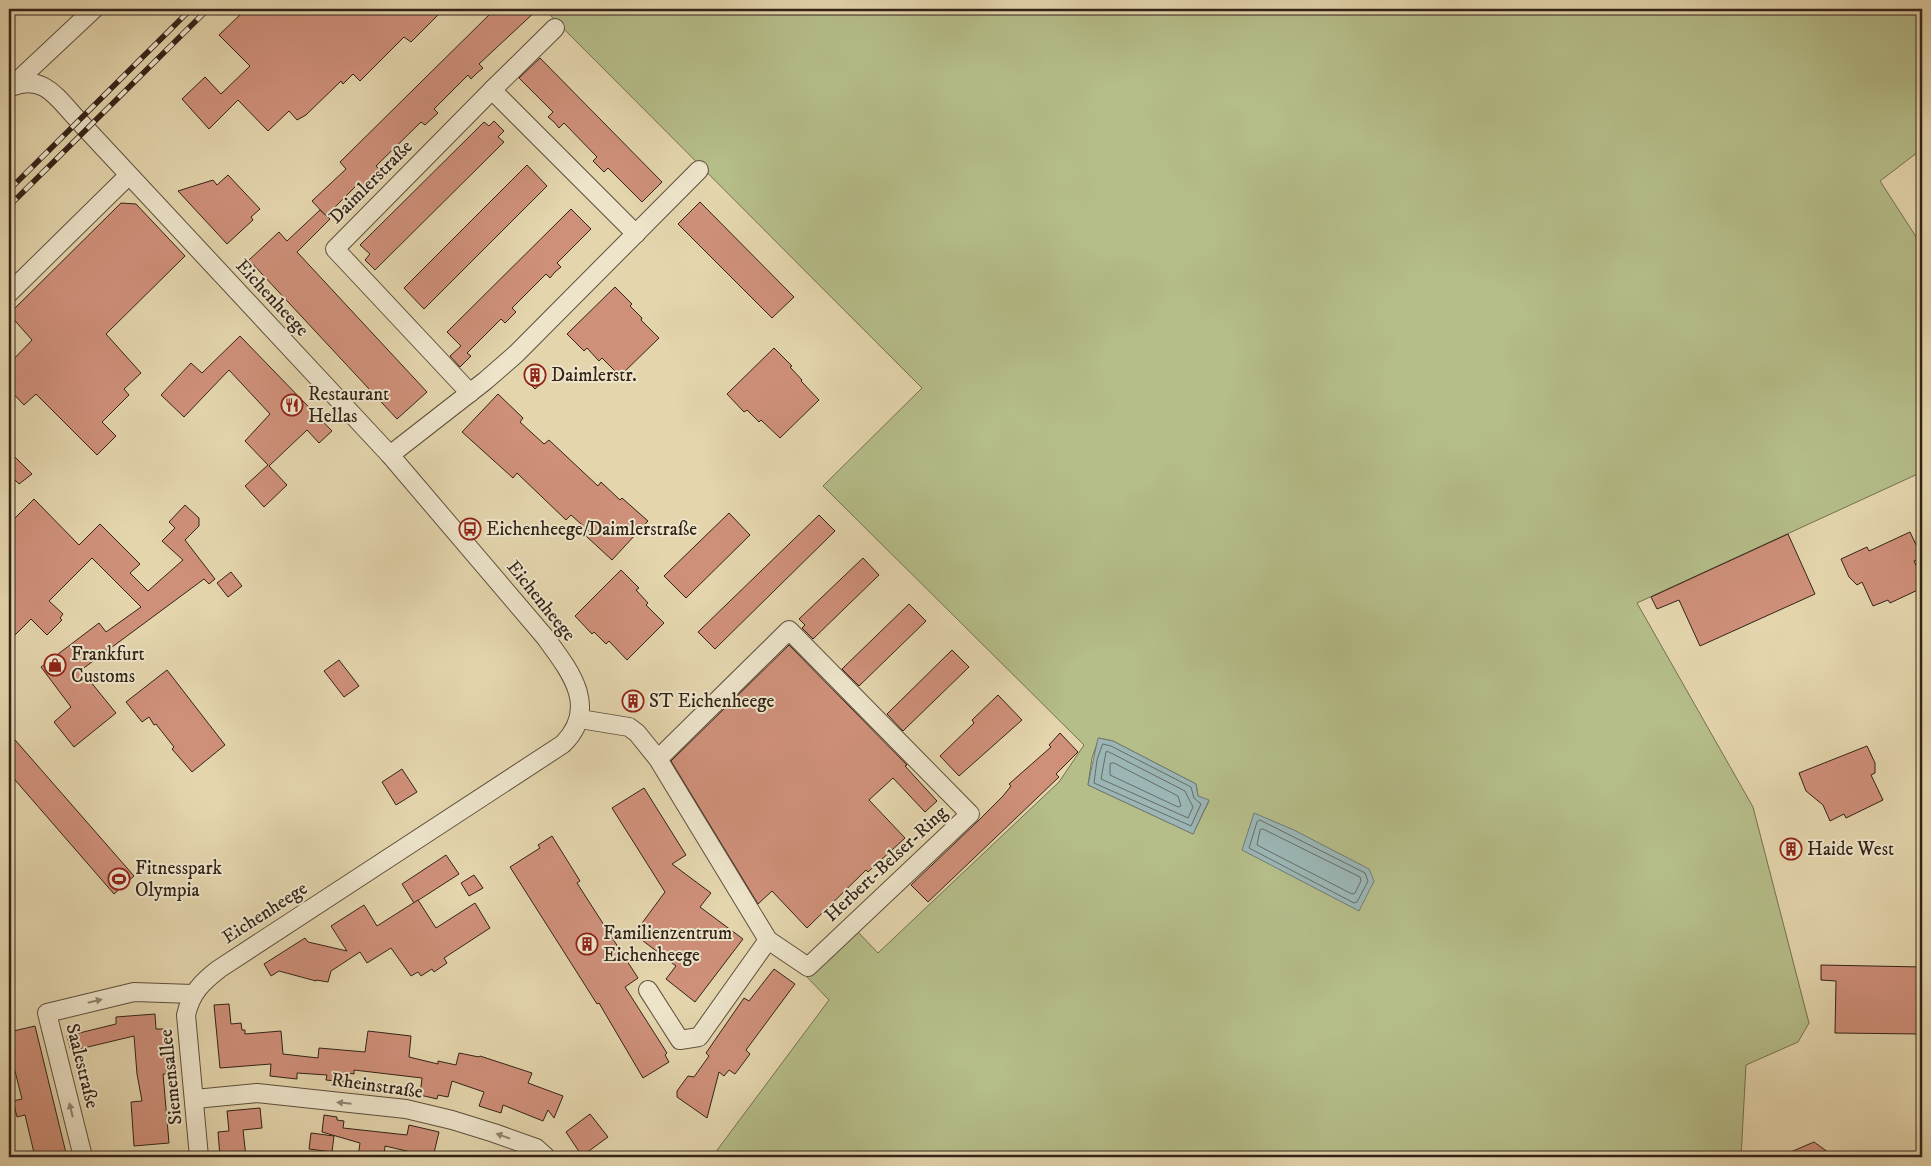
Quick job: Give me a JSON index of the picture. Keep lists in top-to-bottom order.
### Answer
{
  "streets": {
    "street": [
      "Daimlerstraße",
      "Eichenheege",
      "Herbert-Belser-Ring",
      "Saalestraße",
      "Siemensallee",
      "Rheinstraße"
    ]
  },
  "crossings": [
    ["Eichenheege", "Herbert-Belser-Ring"],
    ["Eichenheege", "Saalestraße"],
    ["Eichenheege", "Siemensallee"],
    ["Saalestraße", "Siemensallee"],
    ["Siemensallee", "Rheinstraße"]
  ],
  "one_way": ["Rheinstraße"],
  "places": {
    "building": [
      "Daimlerstr.",
      "ST Eichenheege",
      "Haide West",
      "Familienzentrum Eichenheege"
    ],
    "restaurant": ["Restaurant Hellas"],
    "bus stop": ["Eichenheege/Daimlerstraße"],
    "shop": ["Frankfurt Customs"],
    "sports": ["Fitnesspark Olympia"]
  }
}
